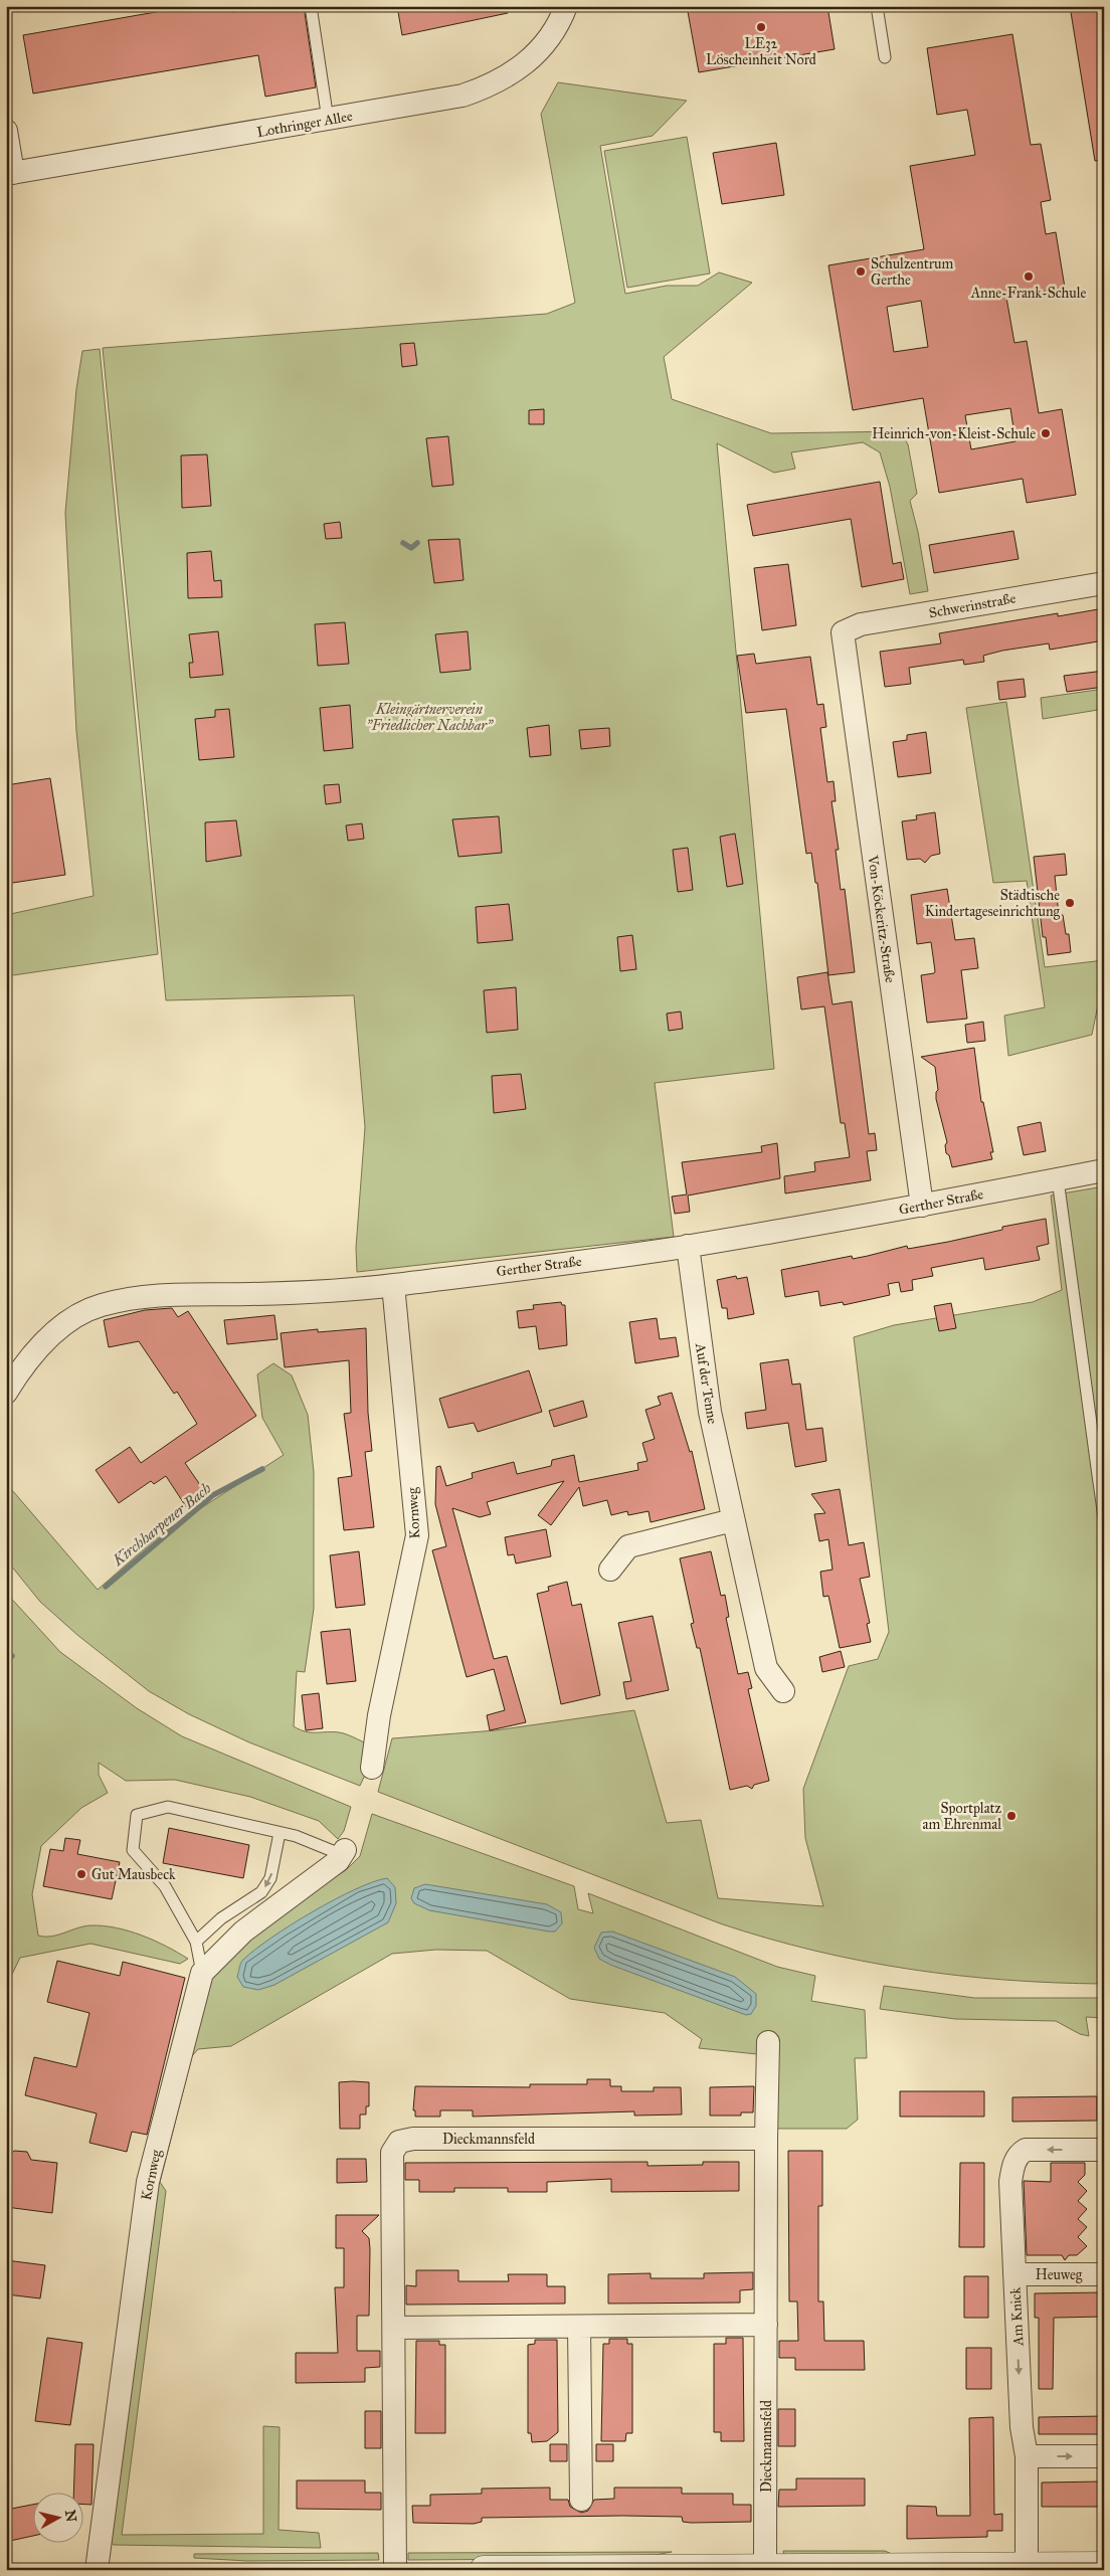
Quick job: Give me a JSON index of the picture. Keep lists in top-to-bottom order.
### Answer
{
  "streets": {
    "street": [
      "Lothringer Allee",
      "Schwerinstraße",
      "Von-Köckeritz-Straße",
      "Gerther Straße",
      "Auf der Tenne",
      "Kornweg",
      "Dieckmannsfeld",
      "Heuweg",
      "Am Knick"
    ]
  },
  "crossings": [
    ["Schwerinstraße", "Von-Köckeritz-Straße"],
    ["Von-Köckeritz-Straße", "Gerther Straße"],
    ["Gerther Straße", "Auf der Tenne"],
    ["Gerther Straße", "Kornweg"],
    ["Heuweg", "Am Knick"]
  ],
  "one_way": ["Am Knick"],
  "water": ["Kirchharpener Bach"],
  "parks": ["Kleingärtnerverein \"Friedlicher Nachbar\""],
  "places": [
    "LE32 Löscheinheit Nord",
    "Schulzentrum Gerthe",
    "Anne-Frank-Schule",
    "Heinrich-von-Kleist-Schule",
    "Städtische Kindertageseinrichtung",
    "Sportplatz am Ehrenmal",
    "Gut Mausbeck"
  ],
  "north": "right"
}
